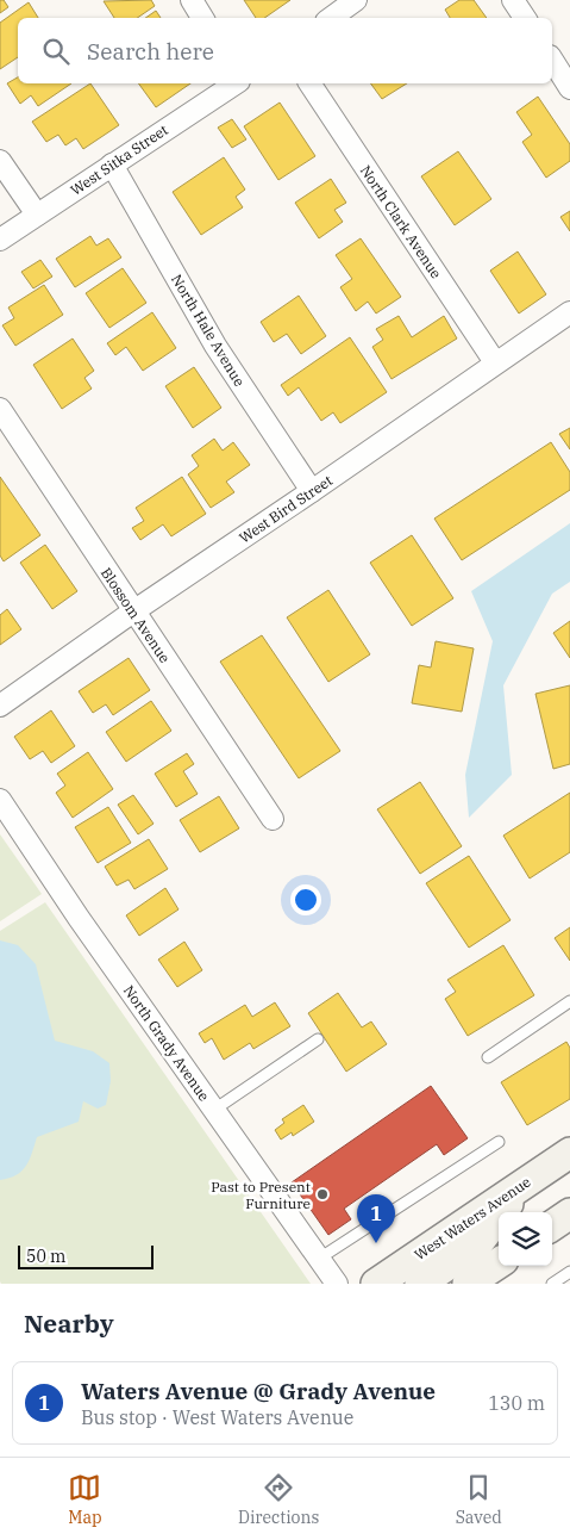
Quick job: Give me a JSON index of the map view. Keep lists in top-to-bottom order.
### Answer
{
  "streets": {
    "main road": ["West Waters Avenue"],
    "street": [
      "West Sitka Street",
      "North Clark Avenue",
      "North Hale Avenue",
      "West Bird Street",
      "Blossom Avenue",
      "North Grady Avenue"
    ]
  },
  "crossings": [
    ["West Sitka Street", "North Hale Avenue"],
    ["North Clark Avenue", "West Bird Street"],
    ["North Hale Avenue", "West Bird Street"],
    ["West Bird Street", "Blossom Avenue"]
  ],
  "places": ["Past to Present Furniture"],
  "scale_bar": "50 m",
  "page": {
    "search": "Search here",
    "pins": "1",
    "scale": "50 m",
    "heading": "Nearby",
    "list": [
      {
        "mark": "1",
        "name": "Waters Avenue @ Grady Avenue",
        "note": "Bus stop · West Waters Avenue",
        "value": "130 m"
      }
    ],
    "nav": ["Map", "Directions", "Saved"]
  }
}
